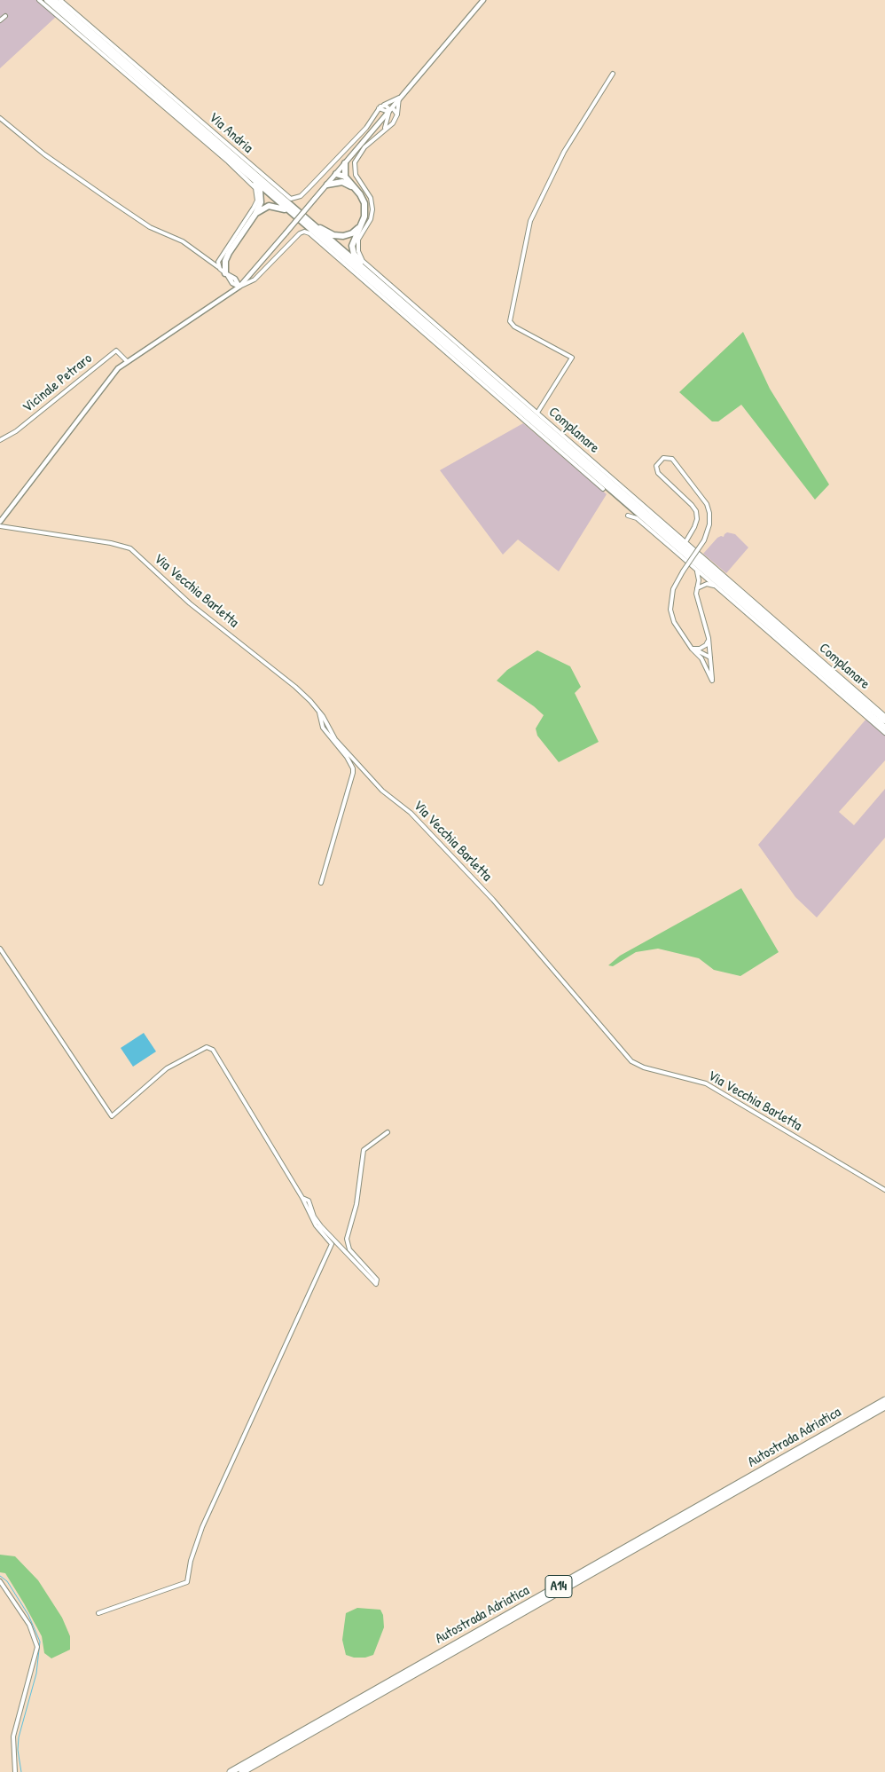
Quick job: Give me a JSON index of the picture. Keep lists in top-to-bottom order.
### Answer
{
  "streets": {
    "highway": ["Autostrada Adriatica", "A14"],
    "street": [
      "Via Andria",
      "Vicinale Petraro",
      "Complanare",
      "Via Vecchia Barletta"
    ]
  }
}
